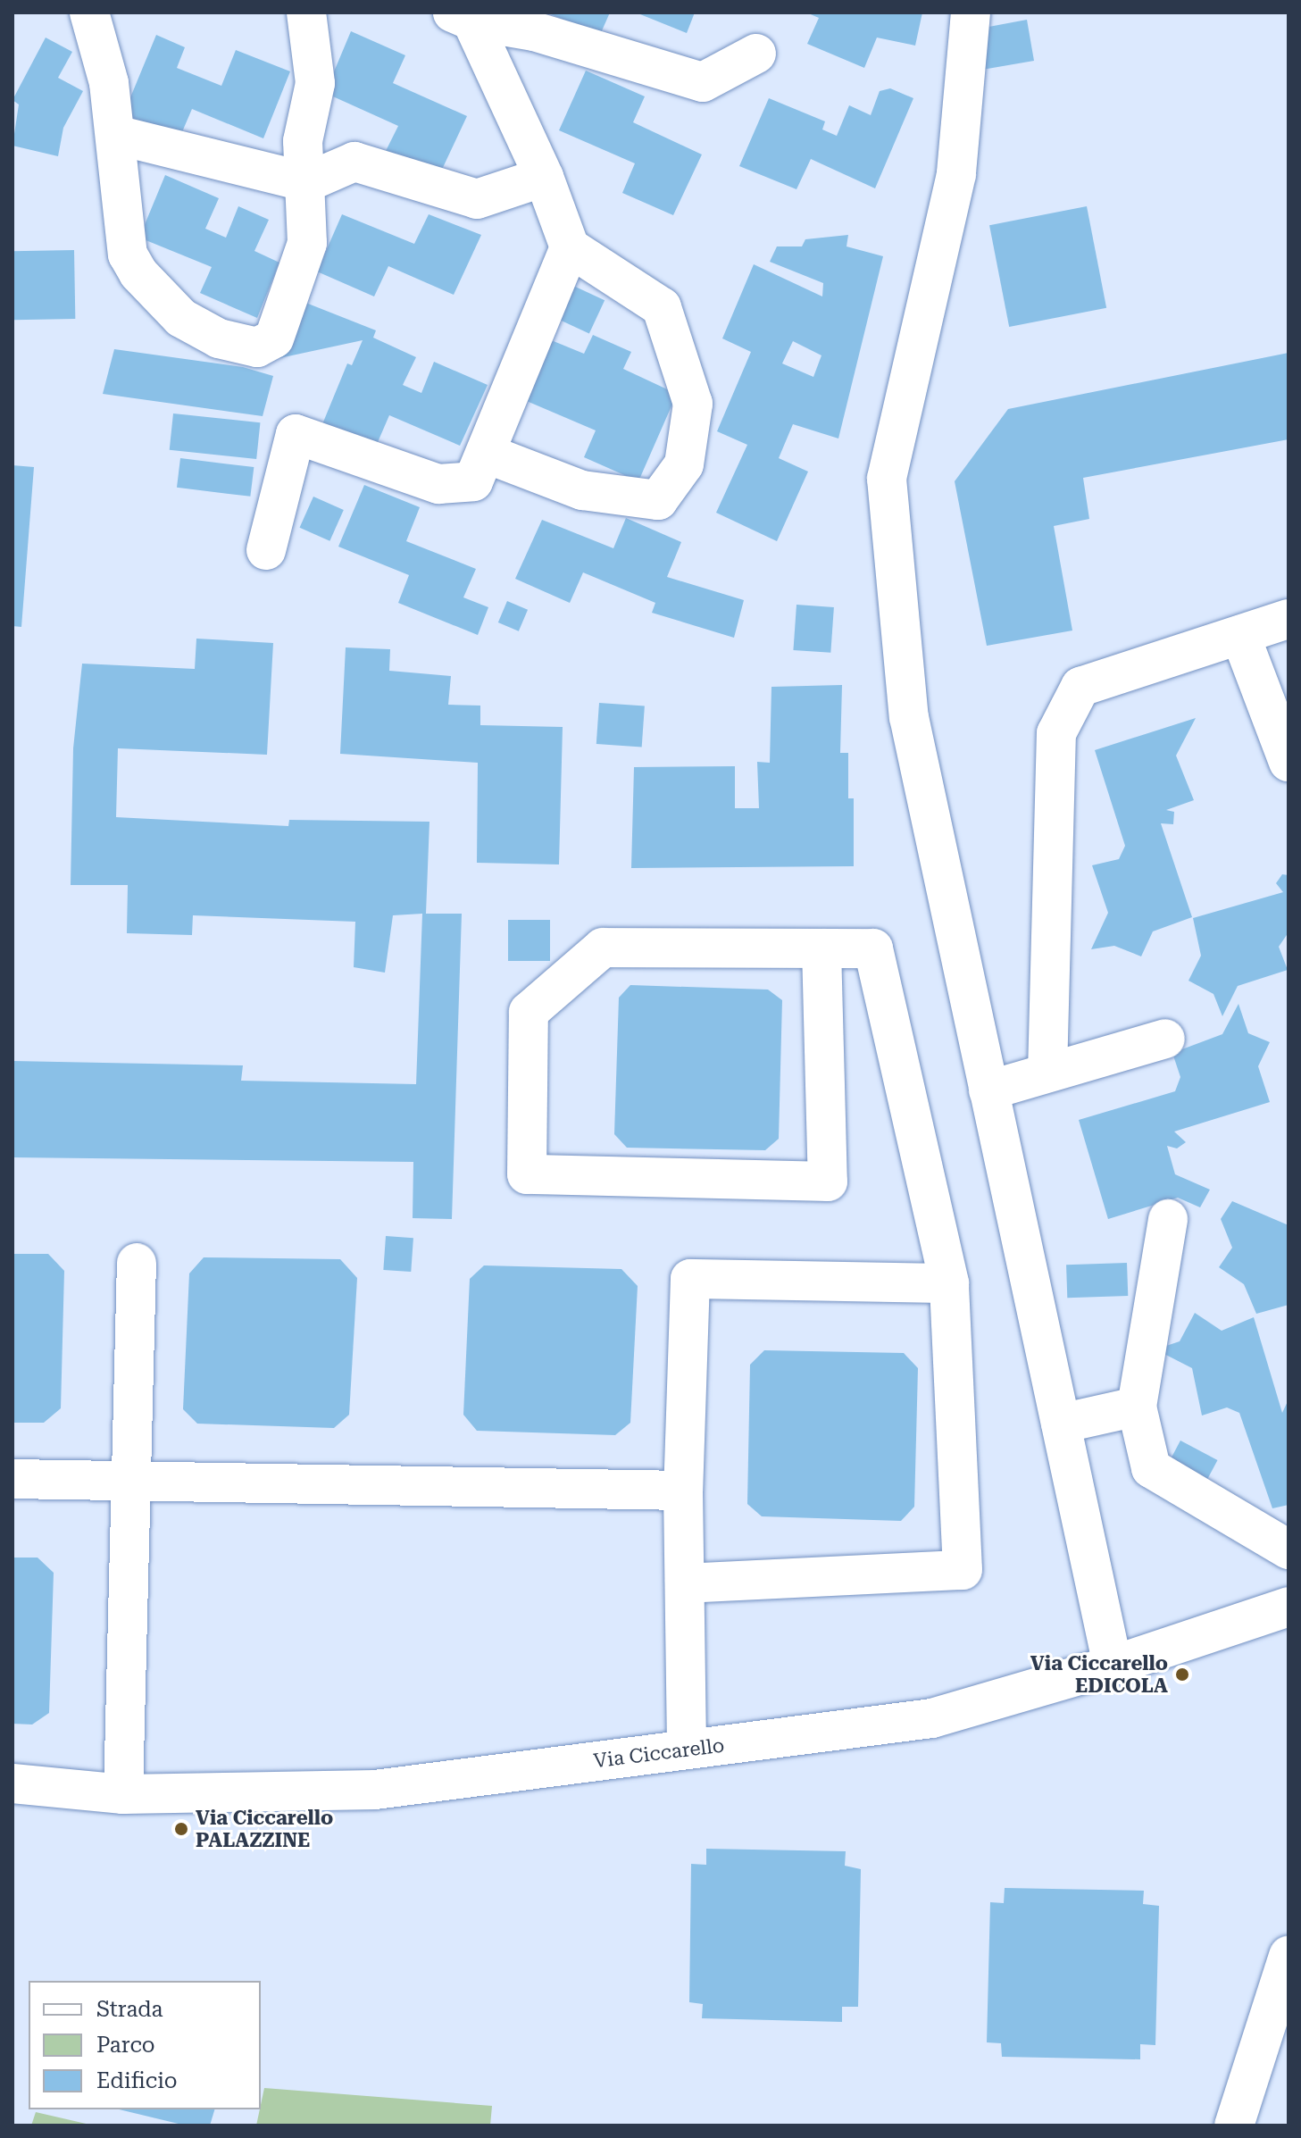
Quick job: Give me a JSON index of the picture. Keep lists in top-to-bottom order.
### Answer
{
  "streets": {
    "street": ["Via Ciccarello"]
  },
  "places": ["Via Ciccarello EDICOLA", "Via Ciccarello PALAZZINE"],
  "legend": ["Strada", "Parco", "Edificio"]
}
